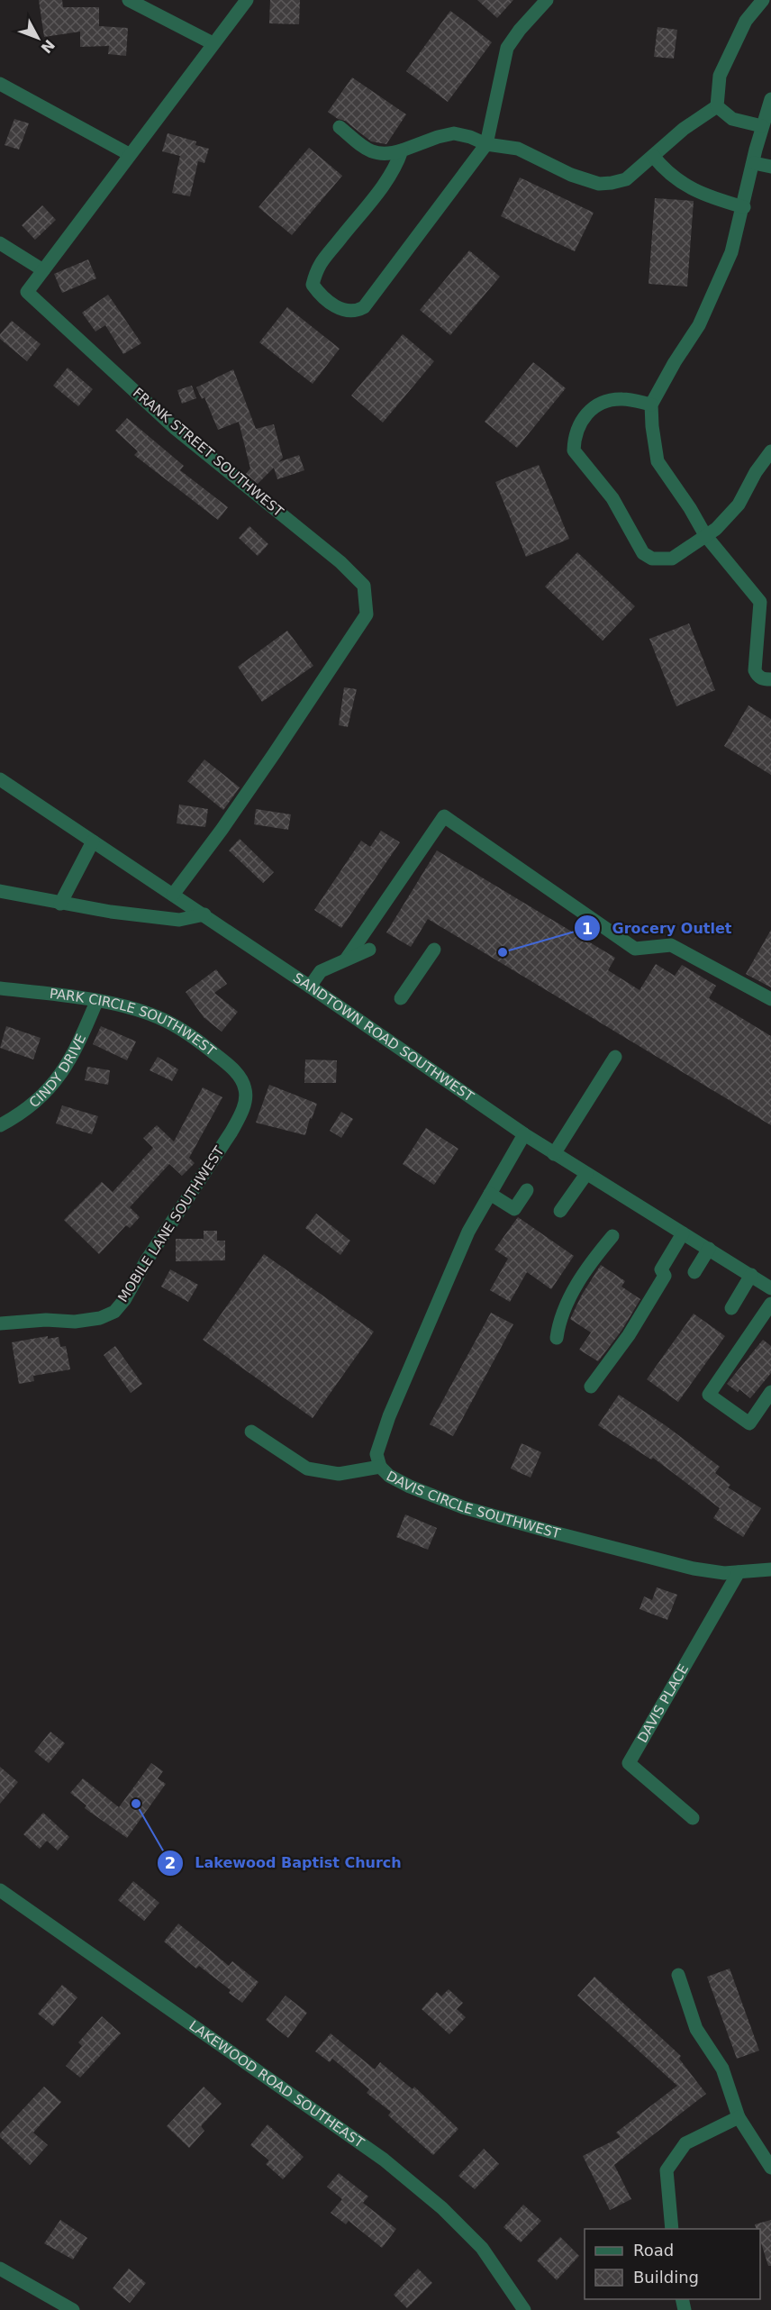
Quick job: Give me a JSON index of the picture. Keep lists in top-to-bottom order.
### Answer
{
  "streets": {
    "street": [
      "FRANK STREET SOUTHWEST",
      "PARK CIRCLE SOUTHWEST",
      "SANDTOWN ROAD SOUTHWEST",
      "CINDY DRIVE",
      "MOBILE LANE SOUTHWEST",
      "DAVIS CIRCLE SOUTHWEST",
      "DAVIS PLACE",
      "LAKEWOOD ROAD SOUTHEAST"
    ]
  },
  "crossings": [
    ["FRANK STREET SOUTHWEST", "SANDTOWN ROAD SOUTHWEST"],
    ["PARK CIRCLE SOUTHWEST", "CINDY DRIVE"],
    ["PARK CIRCLE SOUTHWEST", "MOBILE LANE SOUTHWEST"],
    ["SANDTOWN ROAD SOUTHWEST", "DAVIS CIRCLE SOUTHWEST"],
    ["DAVIS CIRCLE SOUTHWEST", "DAVIS PLACE"]
  ],
  "places": ["Grocery Outlet", "Lakewood Baptist Church"],
  "legend": ["Road", "Building"],
  "north": "bottom right"
}
